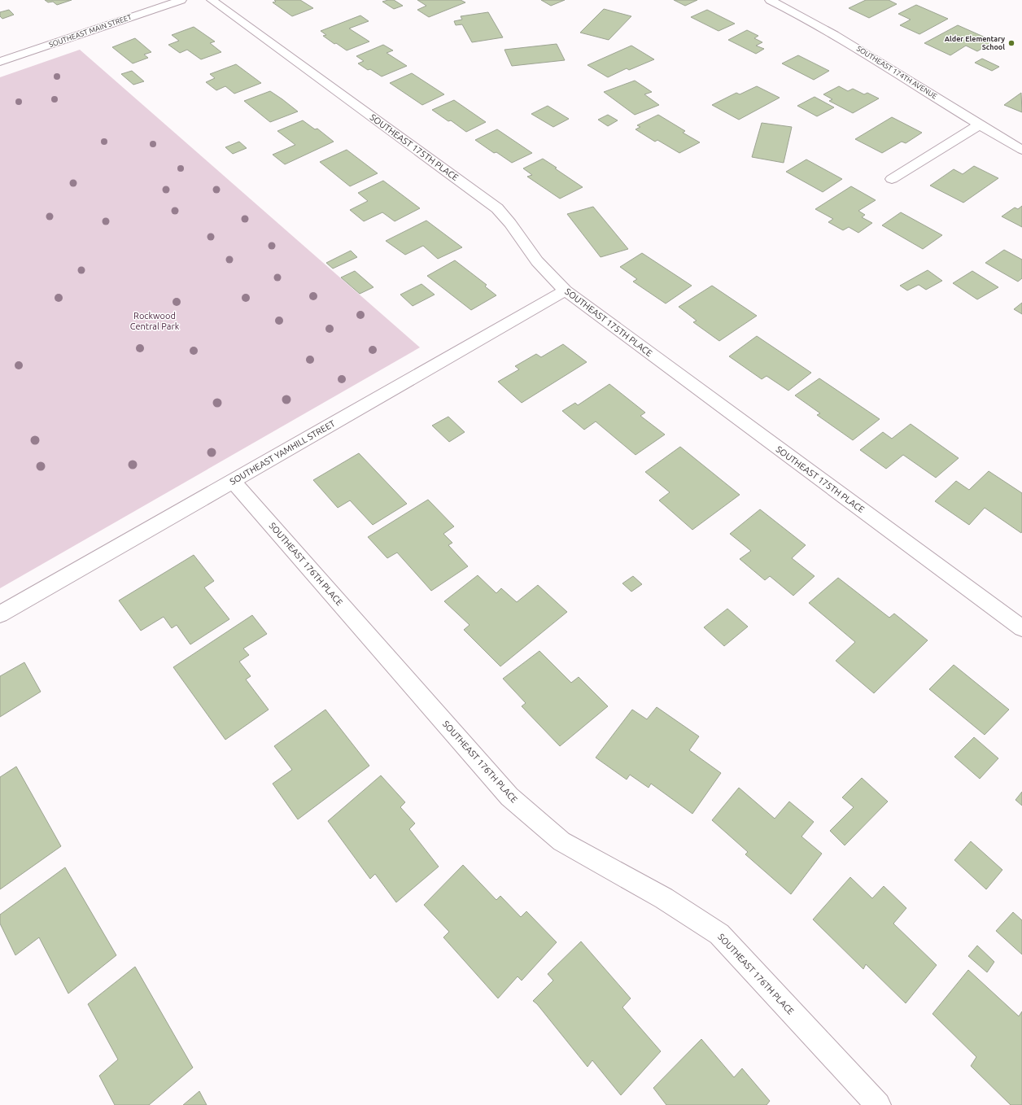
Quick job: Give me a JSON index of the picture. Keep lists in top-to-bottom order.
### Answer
{
  "streets": {
    "street": [
      "SOUTHEAST MAIN STREET",
      "SOUTHEAST 174TH AVENUE",
      "SOUTHEAST 175TH PLACE",
      "SOUTHEAST YAMHILL STREET",
      "SOUTHEAST 176TH PLACE"
    ]
  },
  "crossings": [
    ["SOUTHEAST 175TH PLACE", "SOUTHEAST YAMHILL STREET"],
    ["SOUTHEAST YAMHILL STREET", "SOUTHEAST 176TH PLACE"]
  ],
  "parks": ["Rockwood Central Park"],
  "places": ["Alder Elementary School"]
}
